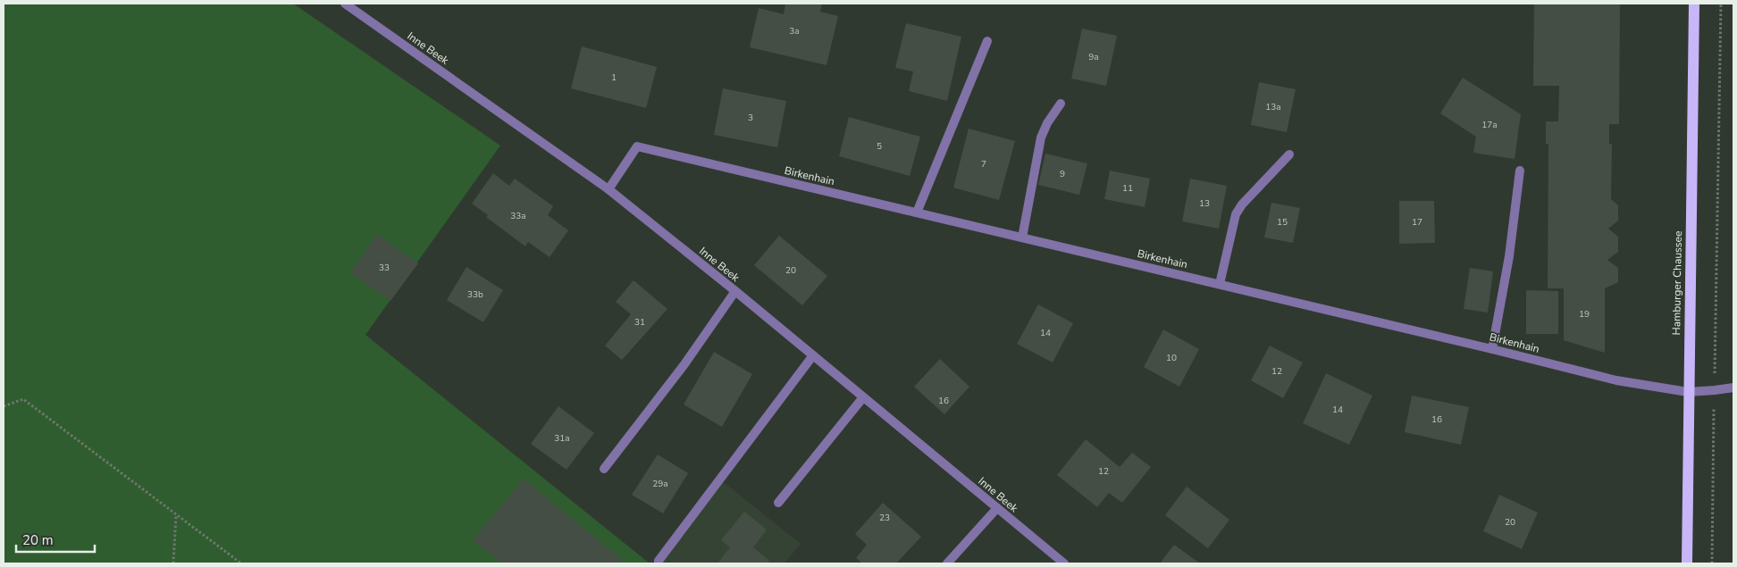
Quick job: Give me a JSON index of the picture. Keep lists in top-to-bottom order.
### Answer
{
  "streets": {
    "main road": ["Hamburger Chaussee"],
    "street": ["Inne Beek", "Birkenhain"]
  },
  "crossings": [
    ["Inne Beek", "Birkenhain"],
    ["Birkenhain", "Hamburger Chaussee"]
  ],
  "house_numbers": [
    "3a",
    "9a",
    "1",
    "13a",
    "3",
    "17a",
    "5",
    "7",
    "9",
    "11",
    "13",
    "33a",
    "15",
    "17",
    "33",
    "20",
    "33b",
    "19",
    "31",
    "14",
    "10",
    "12",
    "16",
    "14",
    "16",
    "31a",
    "12",
    "29a",
    "23",
    "20"
  ],
  "scale_bar": "20 m"
}
